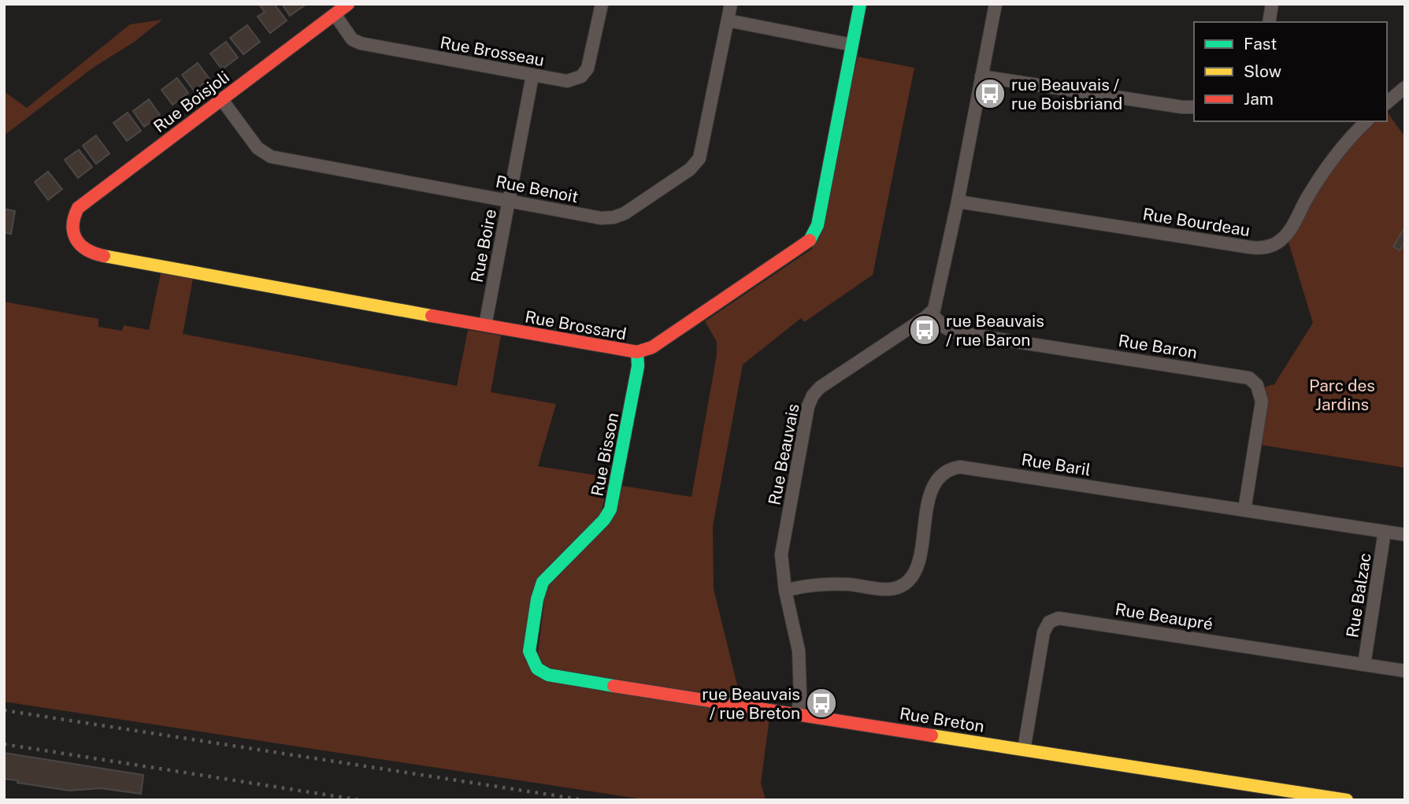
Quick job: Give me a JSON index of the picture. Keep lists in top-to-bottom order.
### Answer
{
  "streets": {
    "street": [
      "Rue Brosseau",
      "Rue Boisjoli",
      "Rue Benoit",
      "Rue Bourdeau",
      "Rue Boire",
      "Rue Brossard",
      "Rue Baron",
      "Rue Bisson",
      "Rue Beauvais",
      "Rue Baril",
      "Rue Balzac",
      "Rue Beaupré",
      "Rue Breton"
    ]
  },
  "crossings": [
    ["Rue Brosseau", "Rue Boisjoli"],
    ["Rue Brosseau", "Rue Boire"],
    ["Rue Boisjoli", "Rue Benoit"],
    ["Rue Boisjoli", "Rue Brossard"],
    ["Rue Benoit", "Rue Boire"],
    ["Rue Boire", "Rue Brossard"],
    ["Rue Brossard", "Rue Bisson"],
    ["Rue Baron", "Rue Beauvais"],
    ["Rue Baron", "Rue Baril"],
    ["Rue Bisson", "Rue Breton"],
    ["Rue Beauvais", "Rue Baril"],
    ["Rue Beauvais", "Rue Breton"],
    ["Rue Baril", "Rue Balzac"],
    ["Rue Balzac", "Rue Beaupré"],
    ["Rue Beaupré", "Rue Breton"]
  ],
  "parks": ["Parc des Jardins"],
  "places": {
    "bus stop": ["rue Beauvais / rue Boisbriand", "rue Beauvais / rue Baron", "rue Beauvais / rue Breton"]
  },
  "legend": ["Fast", "Slow", "Jam"]
}
